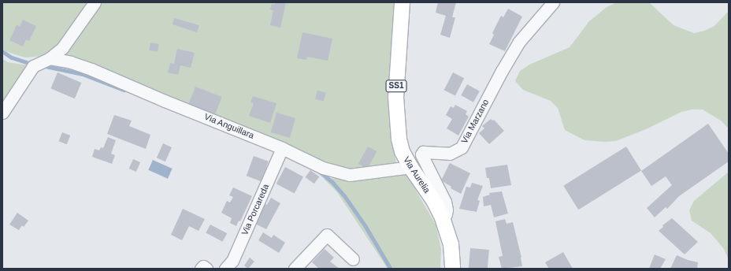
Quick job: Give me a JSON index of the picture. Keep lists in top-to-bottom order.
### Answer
{
  "streets": {
    "main road": ["SS1", "Via Aurelia"],
    "street": ["Via Marzano", "Via Anguillara", "Via Porcareda"]
  },
  "crossings": [
    ["Via Marzano", "Via Aurelia"],
    ["Via Anguillara", "Via Aurelia"],
    ["Via Anguillara", "Via Porcareda"]
  ]
}
